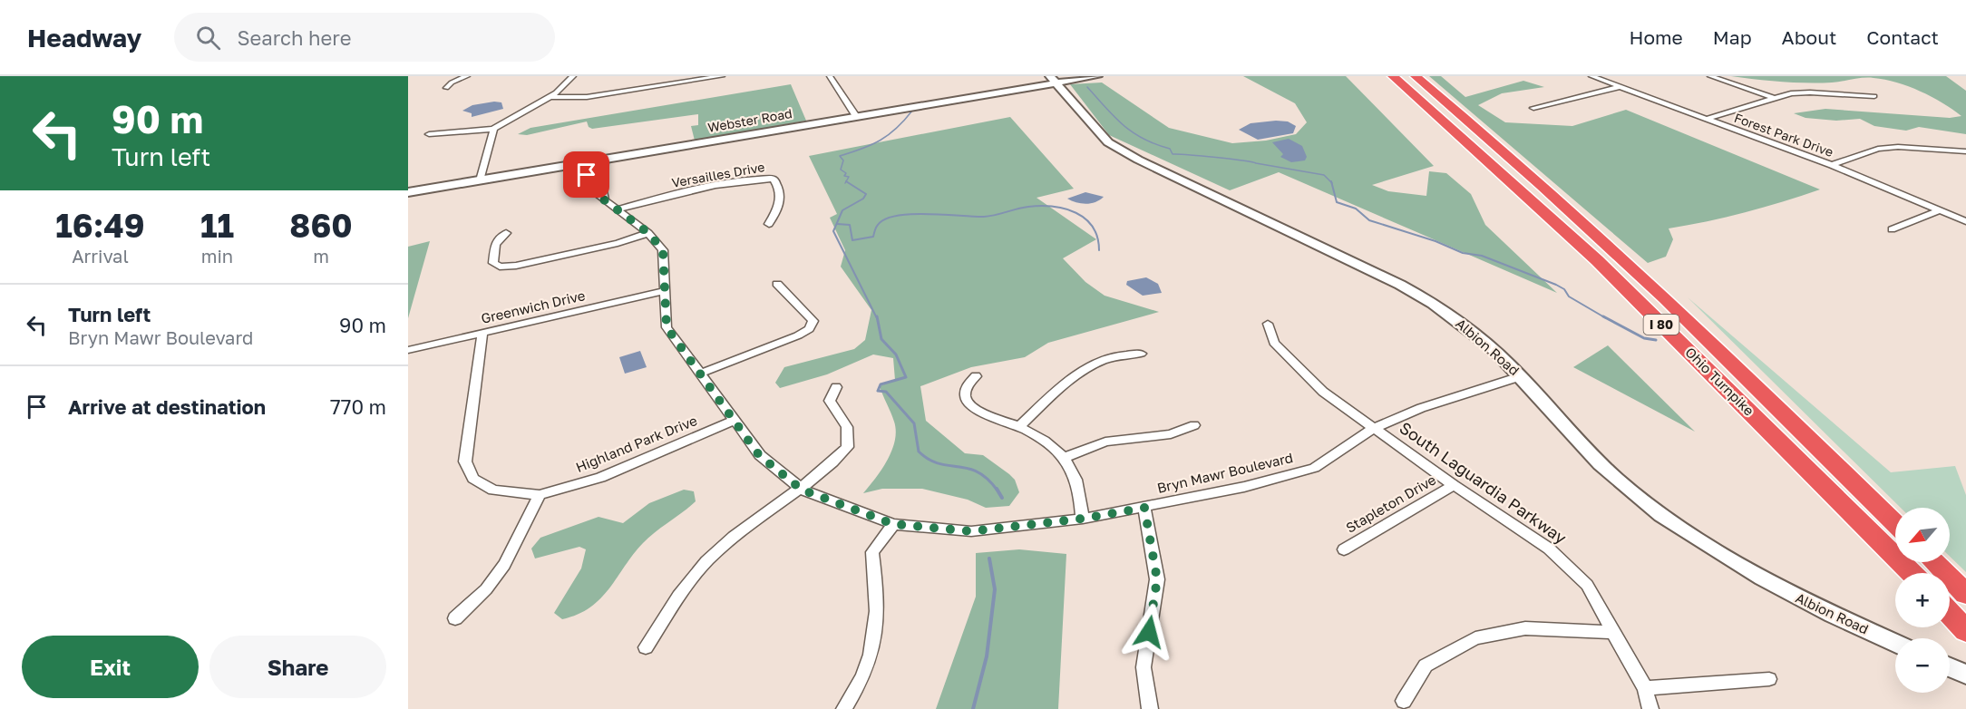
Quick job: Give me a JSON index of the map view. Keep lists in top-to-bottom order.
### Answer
{
  "streets": {
    "highway": ["I 80", "Ohio Turnpike"],
    "street": [
      "Webster Road",
      "Forest Park Drive",
      "Versailles Drive",
      "Greenwich Drive",
      "Albion Road",
      "Highland Park Drive",
      "Bryn Mawr Boulevard",
      "South Laguardia Parkway",
      "Stapleton Drive"
    ]
  },
  "crossings": [
    ["Webster Road", "Albion Road"],
    ["Webster Road", "Bryn Mawr Boulevard"],
    ["Versailles Drive", "Bryn Mawr Boulevard"],
    ["Greenwich Drive", "Highland Park Drive"],
    ["Greenwich Drive", "Bryn Mawr Boulevard"],
    ["Albion Road", "Bryn Mawr Boulevard"],
    ["Highland Park Drive", "Bryn Mawr Boulevard"],
    ["Bryn Mawr Boulevard", "South Laguardia Parkway"],
    ["South Laguardia Parkway", "Stapleton Drive"]
  ],
  "north": "bottom left",
  "page": {
    "header": "Headway",
    "search": "Search here",
    "nav": [
      "Home",
      "Map",
      "About",
      "Contact"
    ],
    "turn": ["90 m", "Turn left"],
    "eta": [
      "16:49",
      "Arrival",
      "11",
      "min",
      "860",
      "m"
    ],
    "list": [
      {
        "name": "Turn left",
        "note": "Bryn Mawr Boulevard",
        "value": "90 m"
      },
      {
        "name": "Arrive at destination",
        "value": "770 m"
      }
    ],
    "map_buttons": ["+", "−"],
    "buttons": ["Exit", "Share"]
  }
}
